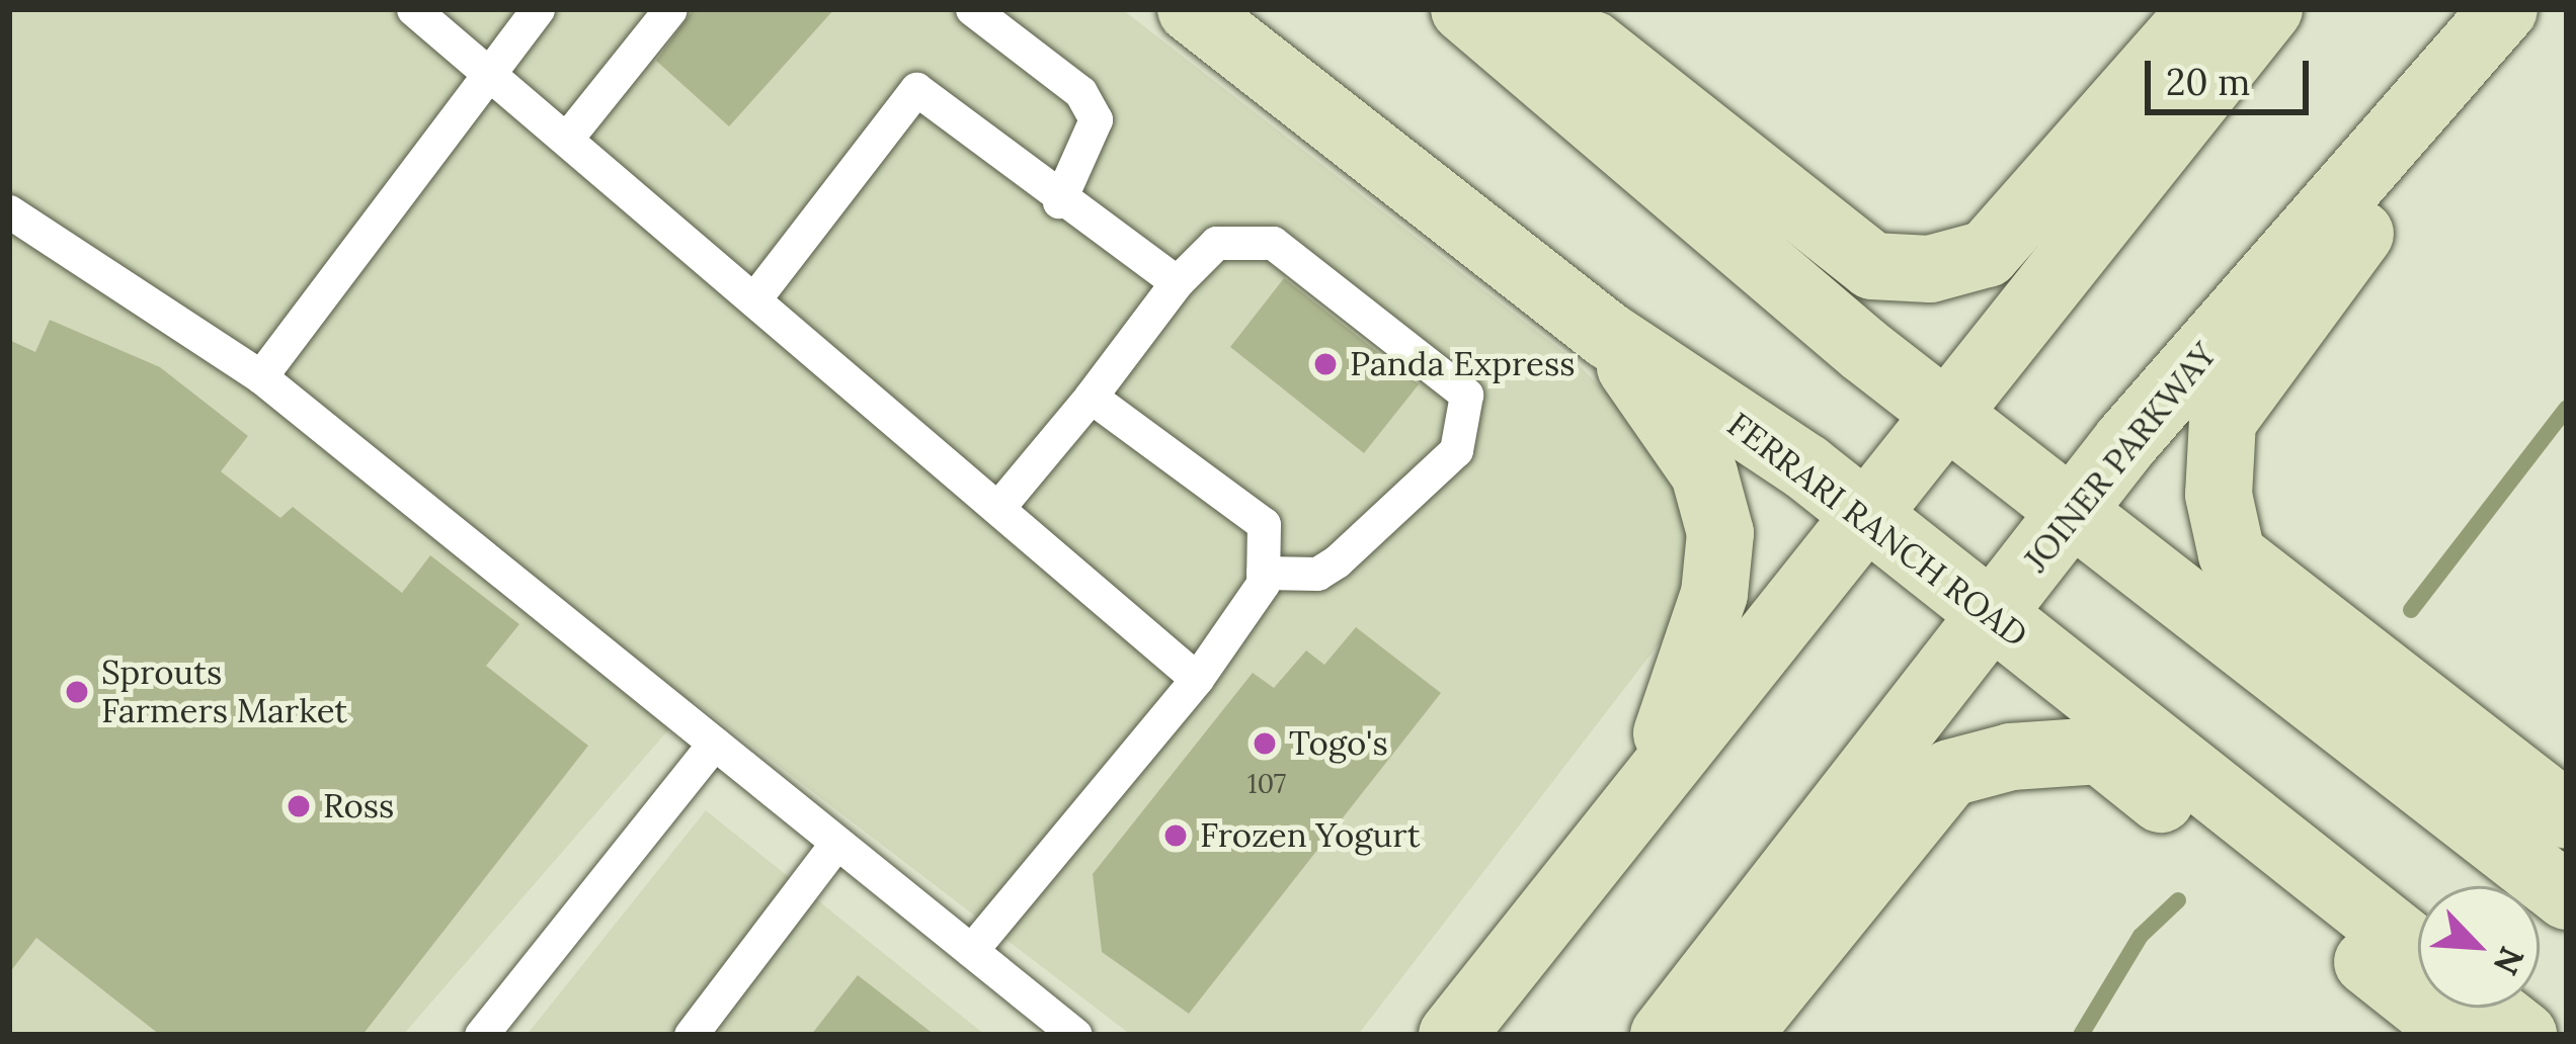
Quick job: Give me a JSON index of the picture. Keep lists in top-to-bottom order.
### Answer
{
  "streets": {
    "main road": ["JOINER PARKWAY", "FERRARI RANCH ROAD"]
  },
  "crossings": [
    ["JOINER PARKWAY", "FERRARI RANCH ROAD"]
  ],
  "places": [
    "Panda Express",
    "Sprouts Farmers Market",
    "Togo's",
    "Ross",
    "Frozen Yogurt"
  ],
  "house_numbers": ["107"],
  "scale_bar": "20 m",
  "north": "bottom right"
}
